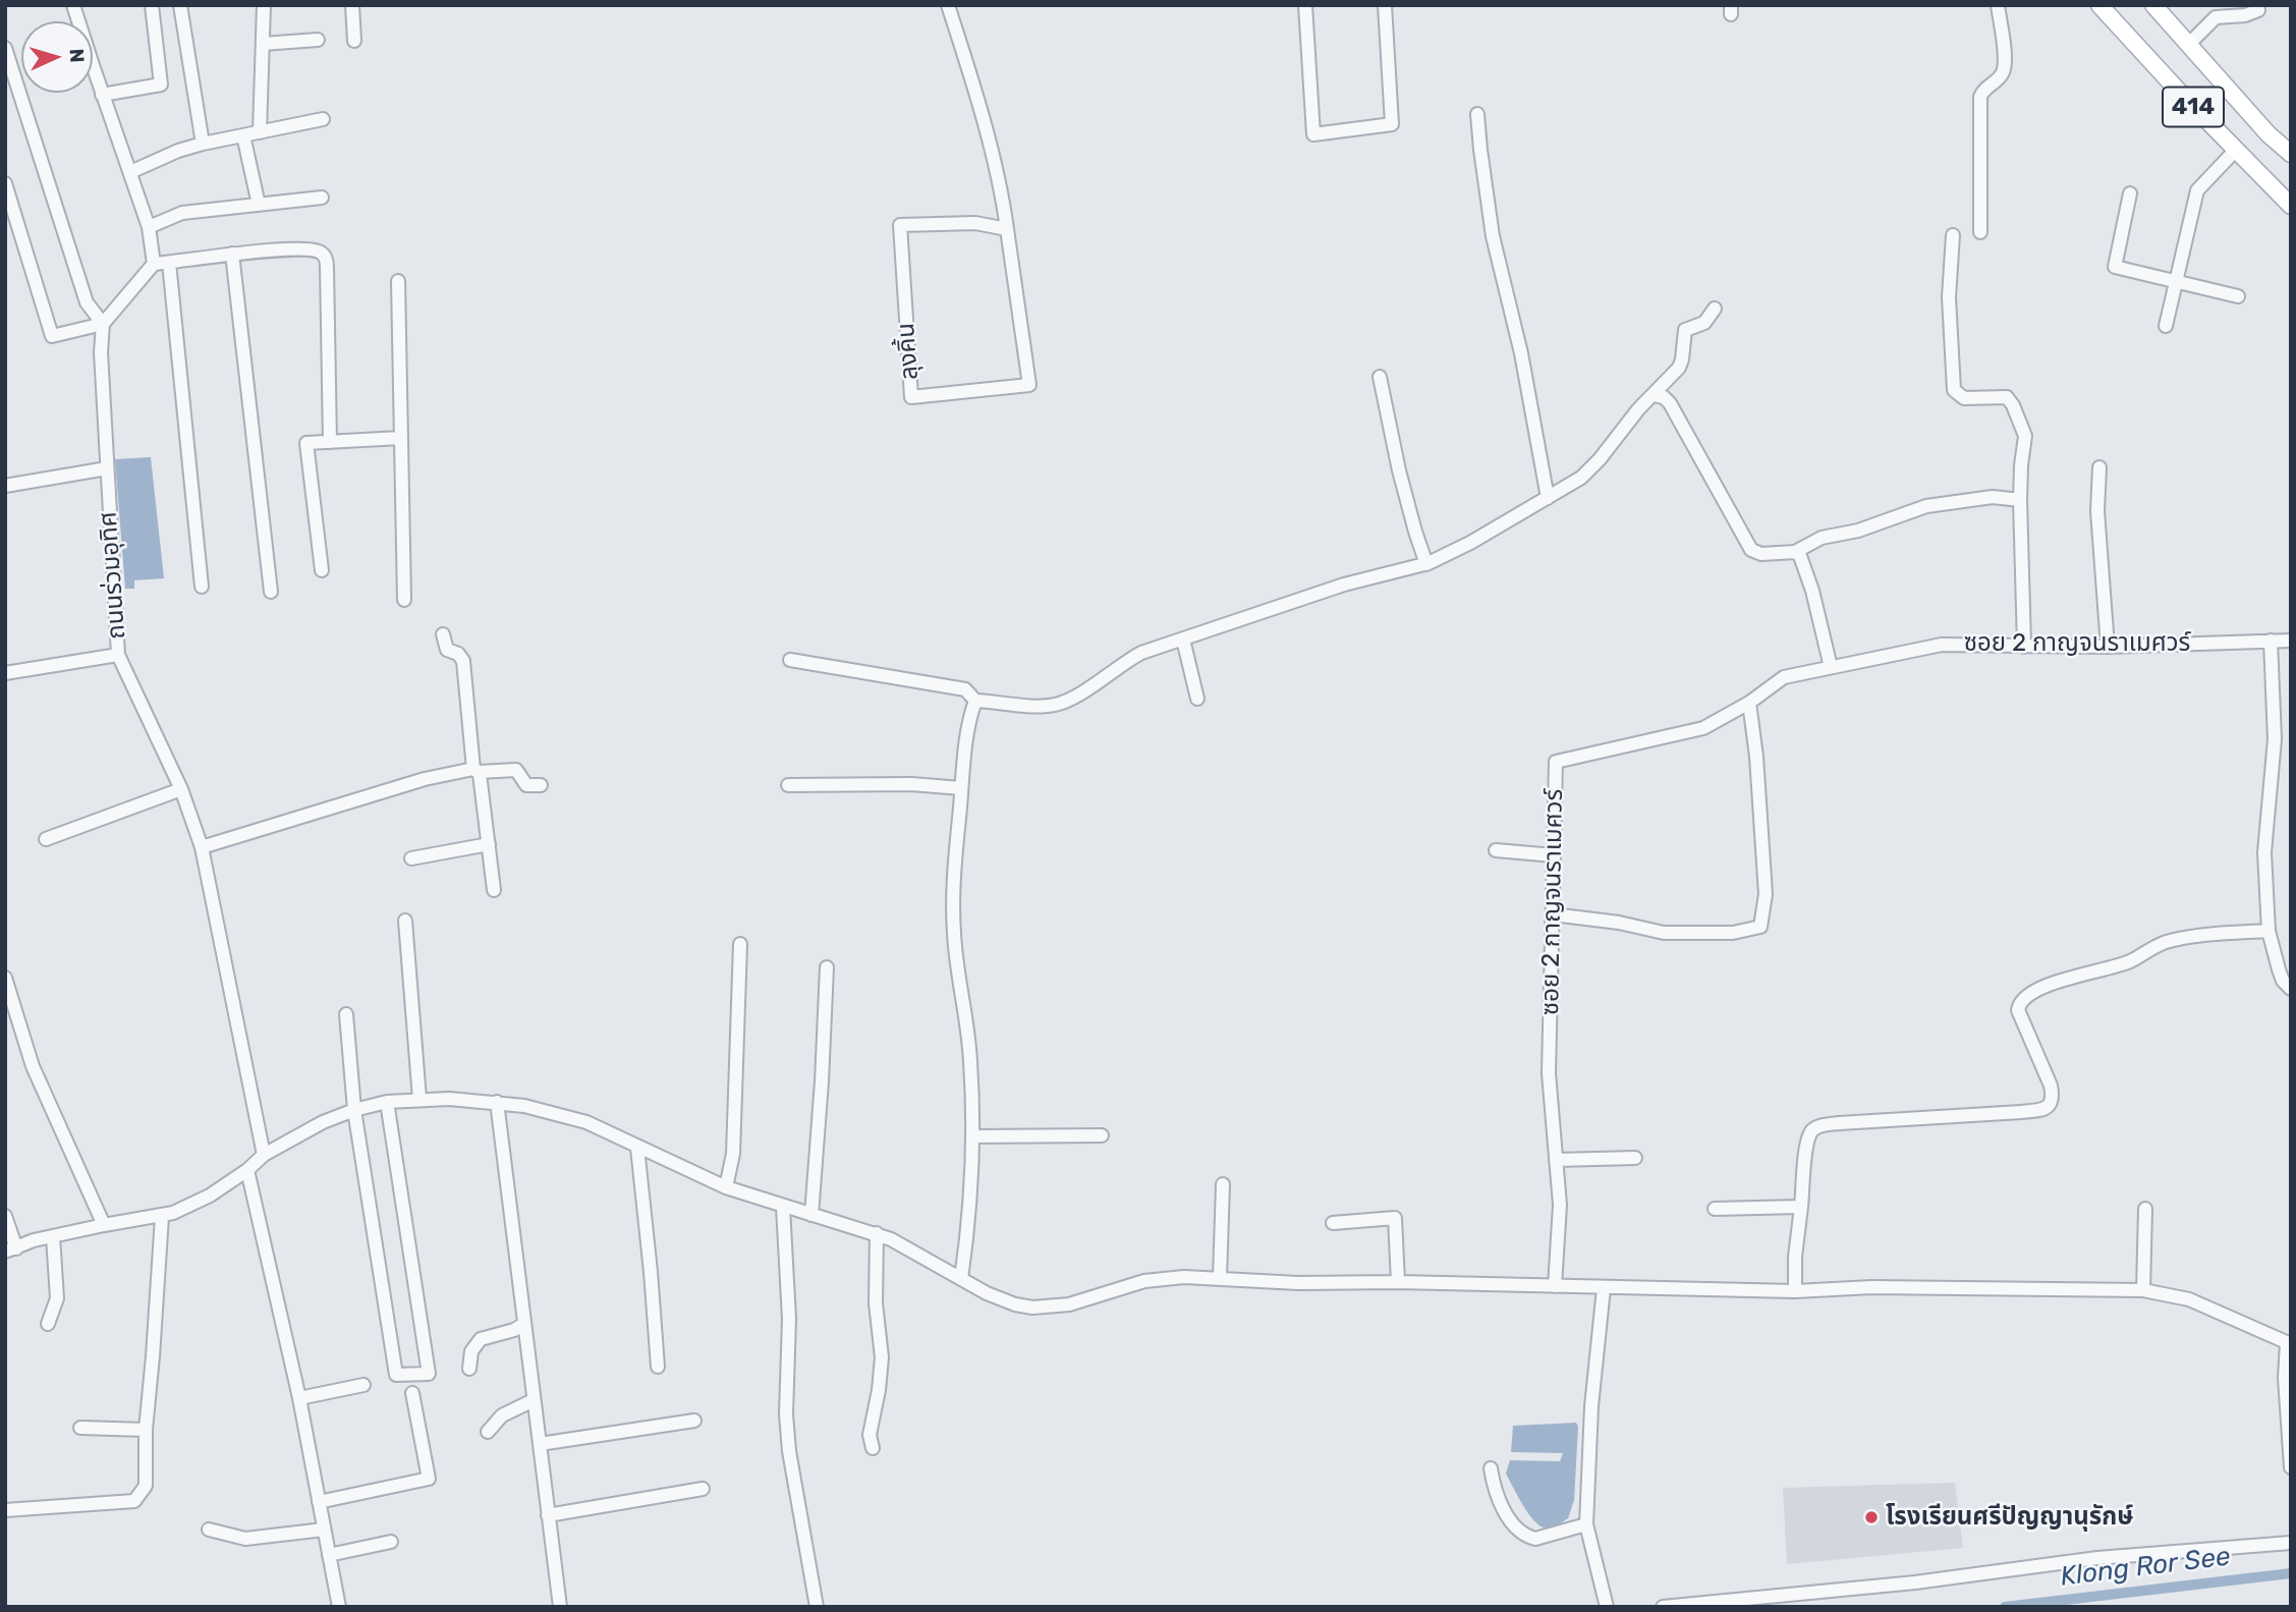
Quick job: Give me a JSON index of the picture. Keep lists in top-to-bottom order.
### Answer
{
  "streets": {
    "main road": ["414"],
    "street": ["ลุงคิ้น", "ถนนร่วมอุทิศ", "ซอย 2 กาญจนราเมศวร์"]
  },
  "water": ["Klong Ror See"],
  "places": ["โรงเรียนศรีปัญญานุรักษ์"],
  "north": "right"
}
